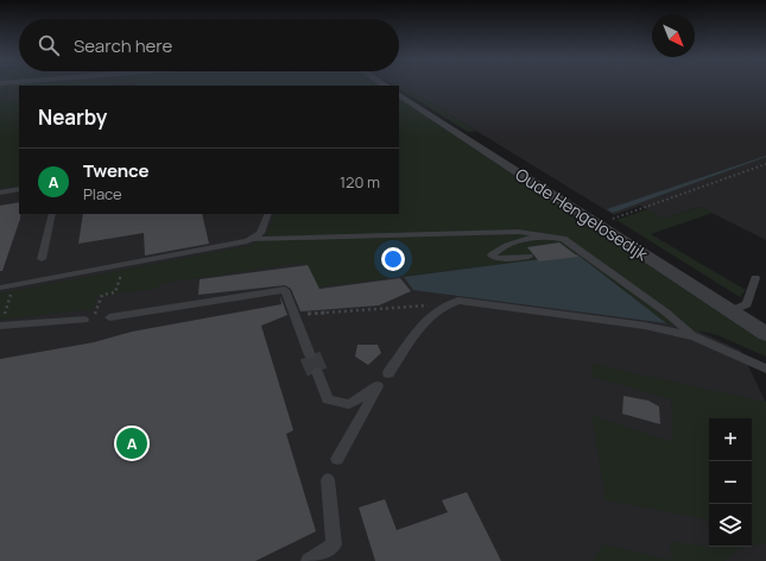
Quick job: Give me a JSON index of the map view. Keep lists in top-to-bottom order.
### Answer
{
  "streets": {
    "street": ["Oude Hengelosedijk"]
  },
  "north": "bottom right",
  "page": {
    "search": "Search here",
    "heading": "Nearby",
    "list": [
      {
        "mark": "A",
        "name": "Twence",
        "note": "Place",
        "value": "120 m"
      }
    ],
    "map_buttons": ["+", "−"],
    "pins": "A"
  }
}
